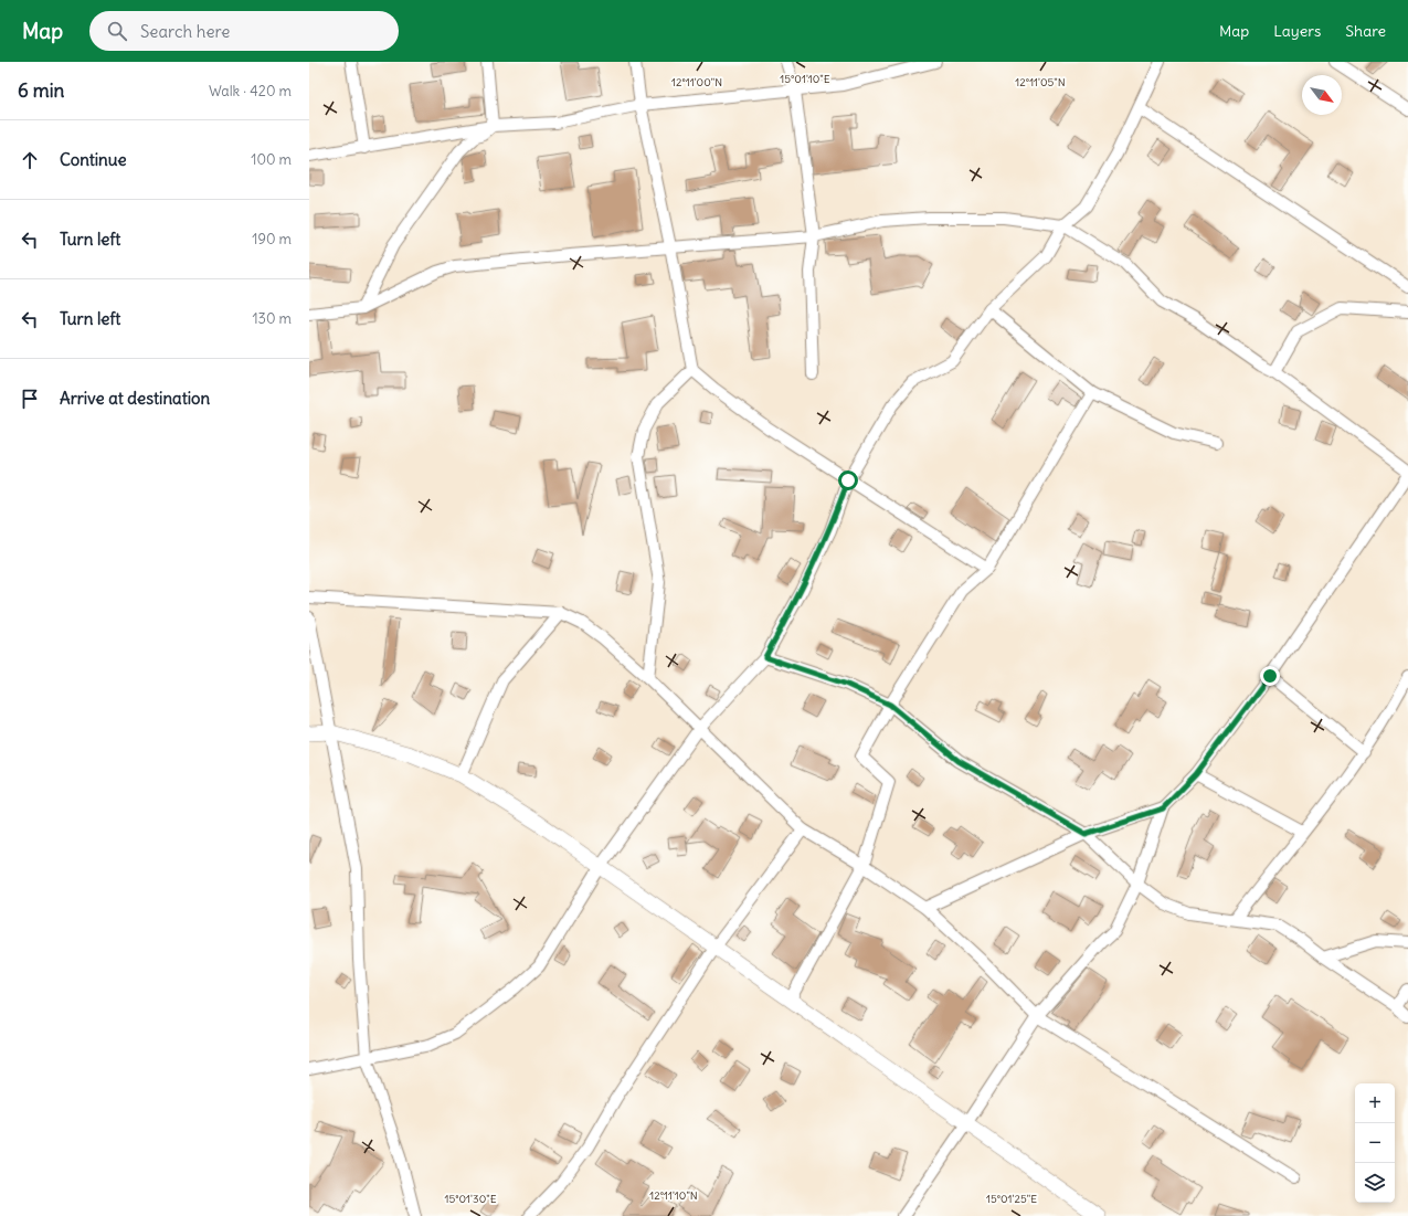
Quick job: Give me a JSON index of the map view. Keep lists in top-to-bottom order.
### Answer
{
  "north": "bottom right",
  "page": {
    "header": "Map",
    "search": "Search here",
    "nav": ["Map", "Layers", "Share"],
    "heading": ["6 min", "Walk · 420 m"],
    "list": [
      ["Continue", "100 m"],
      ["Turn left", "190 m"],
      ["Turn left", "130 m"],
      "Arrive at destination"
    ],
    "map_buttons": ["+", "−"]
  },
  "coordinates": [
    "15°01'10\"E",
    "12°11'00\"N",
    "12°11'05\"N",
    "12°11'10\"N",
    "15°01'30\"E",
    "15°01'25\"E"
  ]
}
